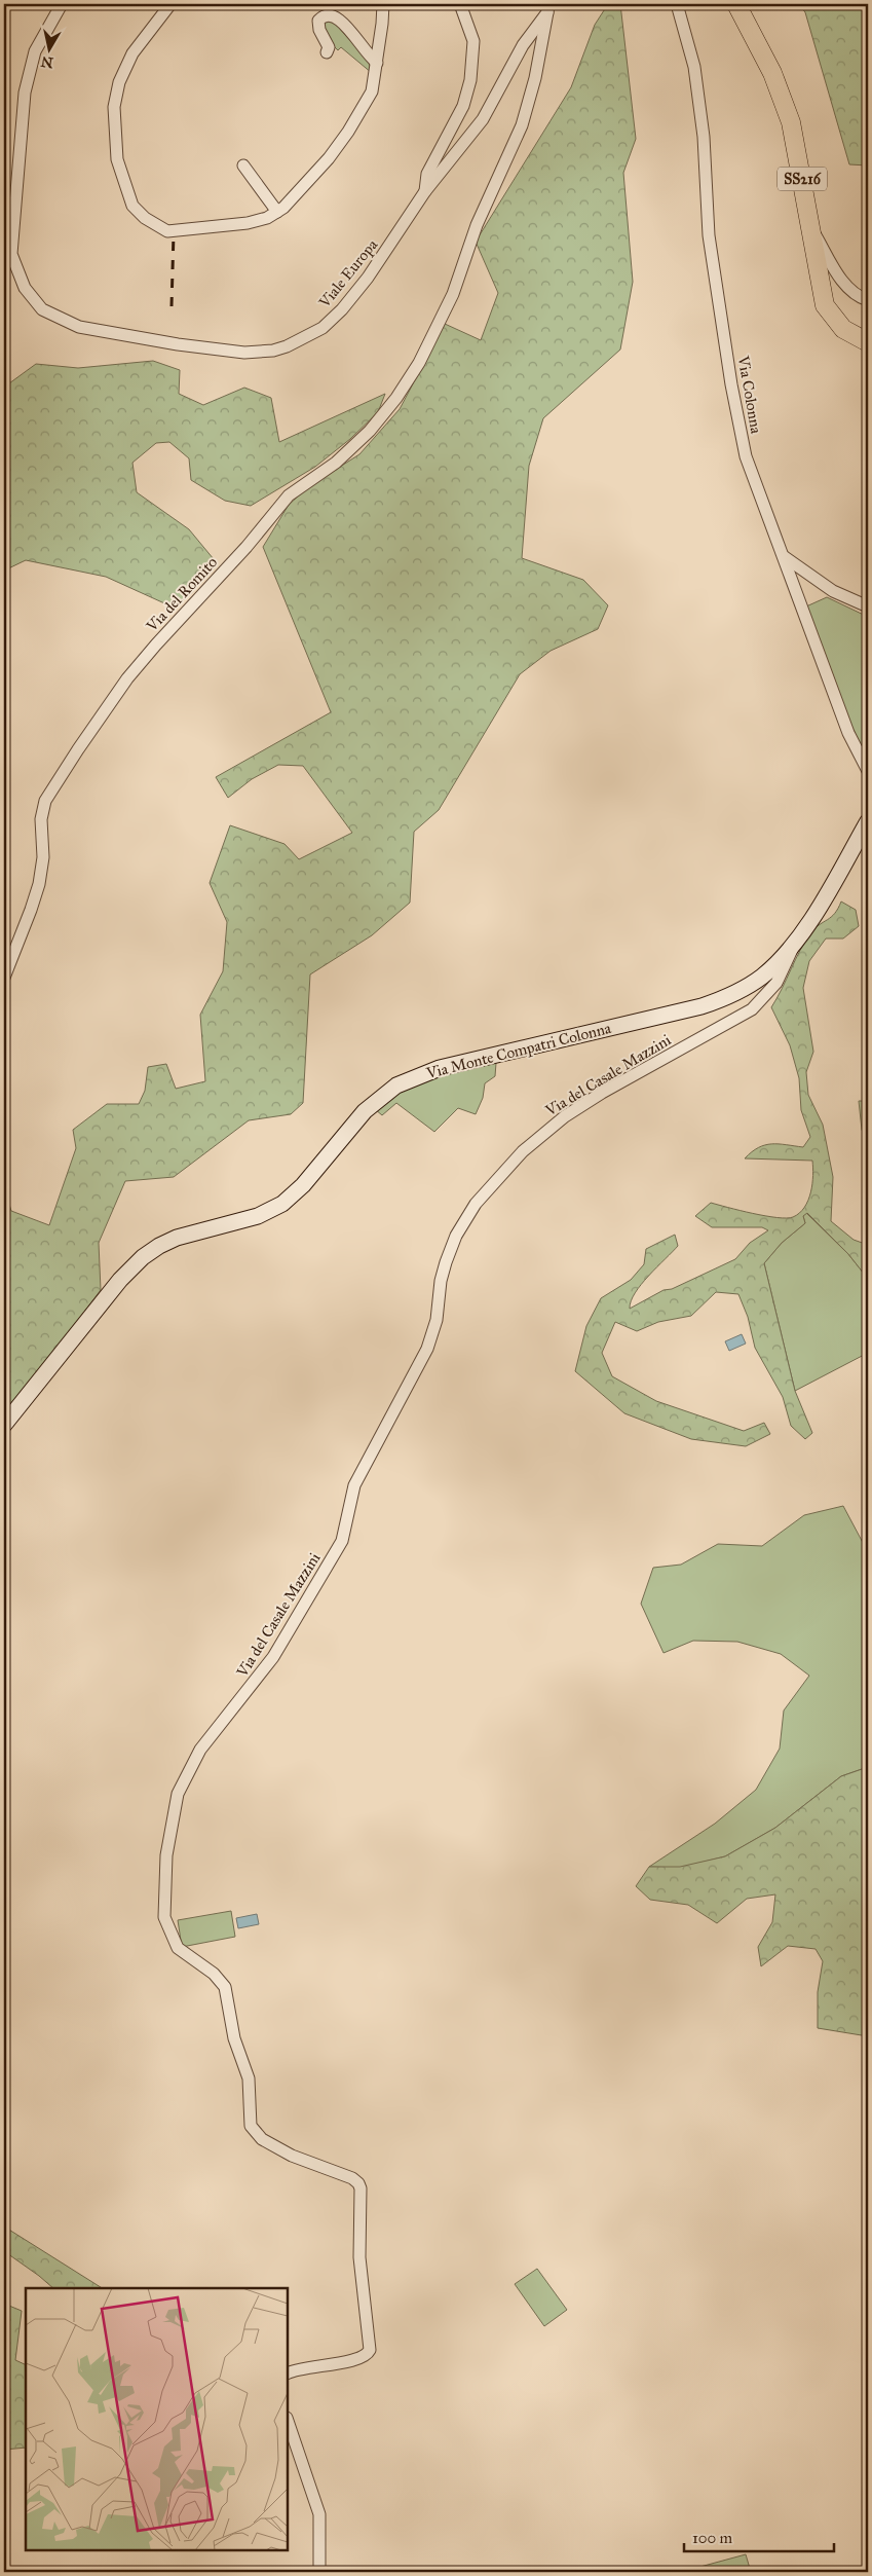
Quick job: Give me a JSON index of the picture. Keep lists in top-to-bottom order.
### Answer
{
  "streets": {
    "main road": ["SS216"],
    "street": [
      "Viale Europa",
      "Via Colonna",
      "Via del Romito",
      "Via Monte Compatri Colonna",
      "Via del Casale Mazzini"
    ]
  },
  "crossings": [
    ["Viale Europa", "Via del Romito"],
    ["Via Monte Compatri Colonna", "Via del Casale Mazzini"]
  ],
  "scale_bar": "100 m",
  "north": "bottom"
}
